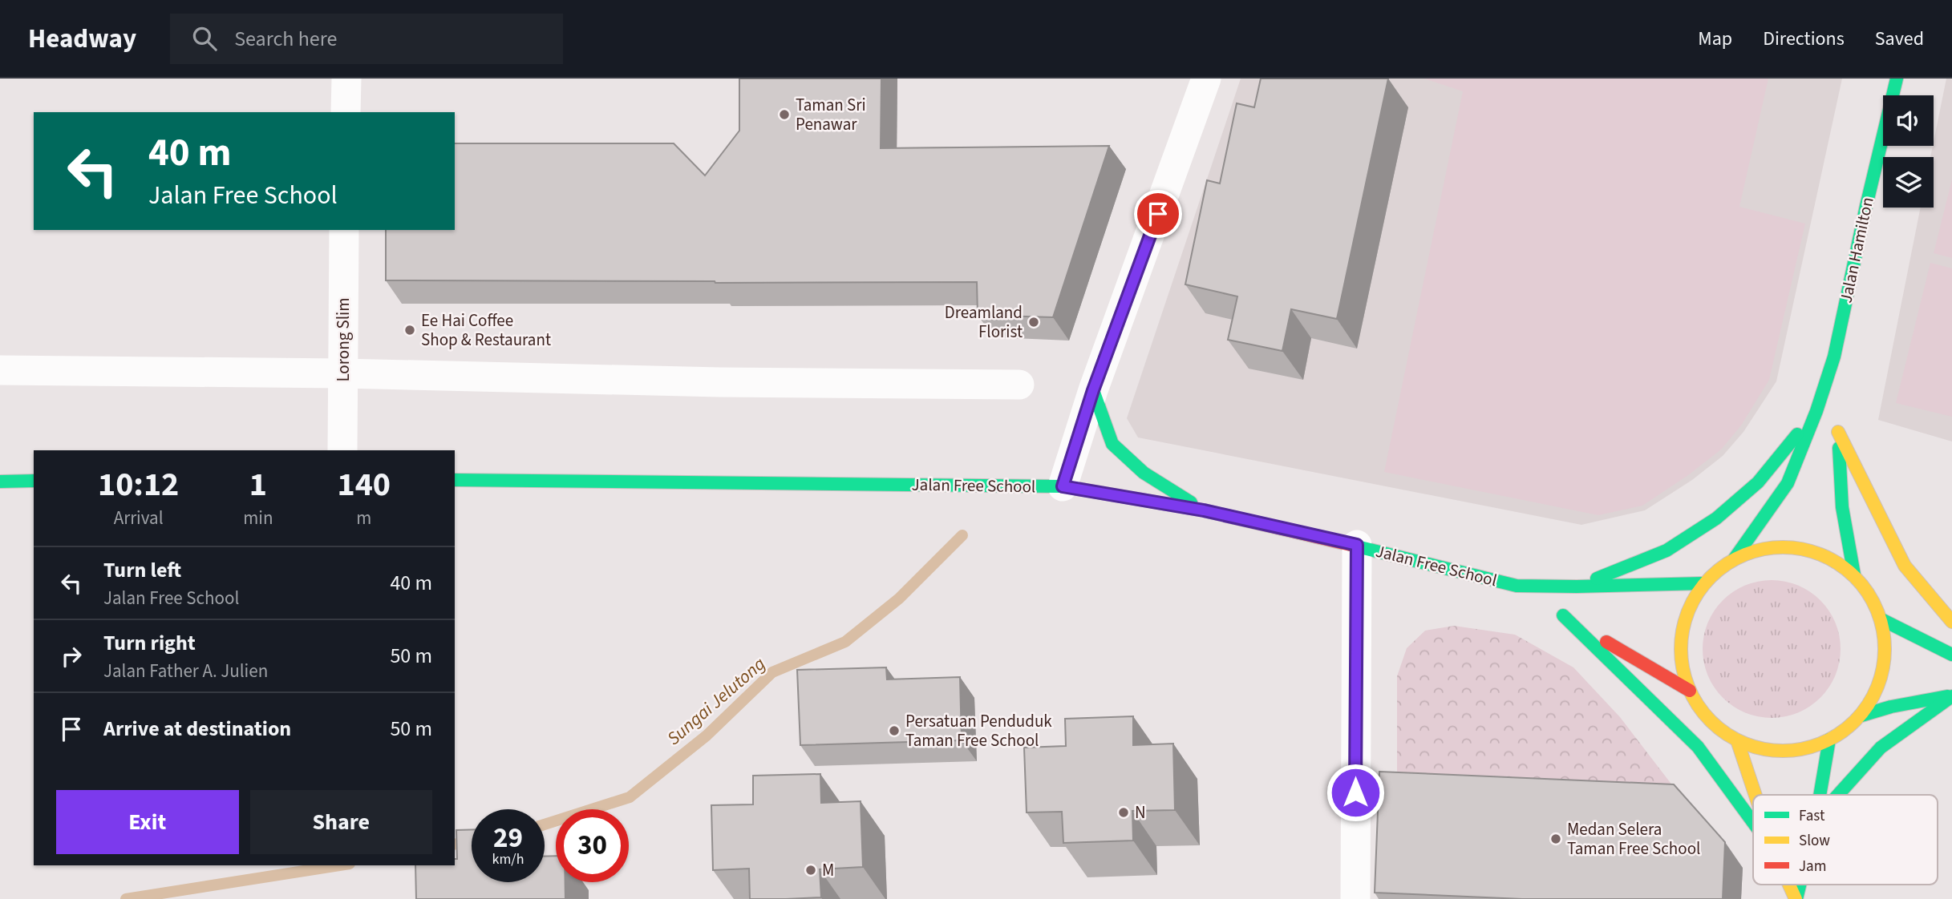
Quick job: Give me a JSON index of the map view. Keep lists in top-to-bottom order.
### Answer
{
  "streets": {
    "main road": ["Jalan Hamilton", "Jalan Free School"],
    "street": ["Lorong Slim"]
  },
  "water": ["Sungai Jelutong"],
  "places": [
    "Taman Sri Penawar",
    "Dreamland Florist",
    "Ee Hai Coffee Shop & Restaurant",
    "Persatuan Penduduk Taman Free School",
    "N",
    "Medan Selera Taman Free School",
    "M"
  ],
  "legend": ["Fast", "Slow", "Jam"],
  "page": {
    "header": "Headway",
    "search": "Search here",
    "nav": ["Map", "Directions", "Saved"],
    "turn": ["40 m", "Jalan Free School"],
    "eta": [
      "10:12",
      "Arrival",
      "1",
      "min",
      "140",
      "m"
    ],
    "list": [
      {
        "name": "Turn left",
        "note": "Jalan Free School",
        "value": "40 m"
      },
      {
        "name": "Turn right",
        "note": "Jalan Father A. Julien",
        "value": "50 m"
      },
      {
        "name": "Arrive at destination",
        "value": "50 m"
      }
    ],
    "buttons": ["Exit", "Share"],
    "speed": "29 km/h",
    "limit": "30"
  }
}
